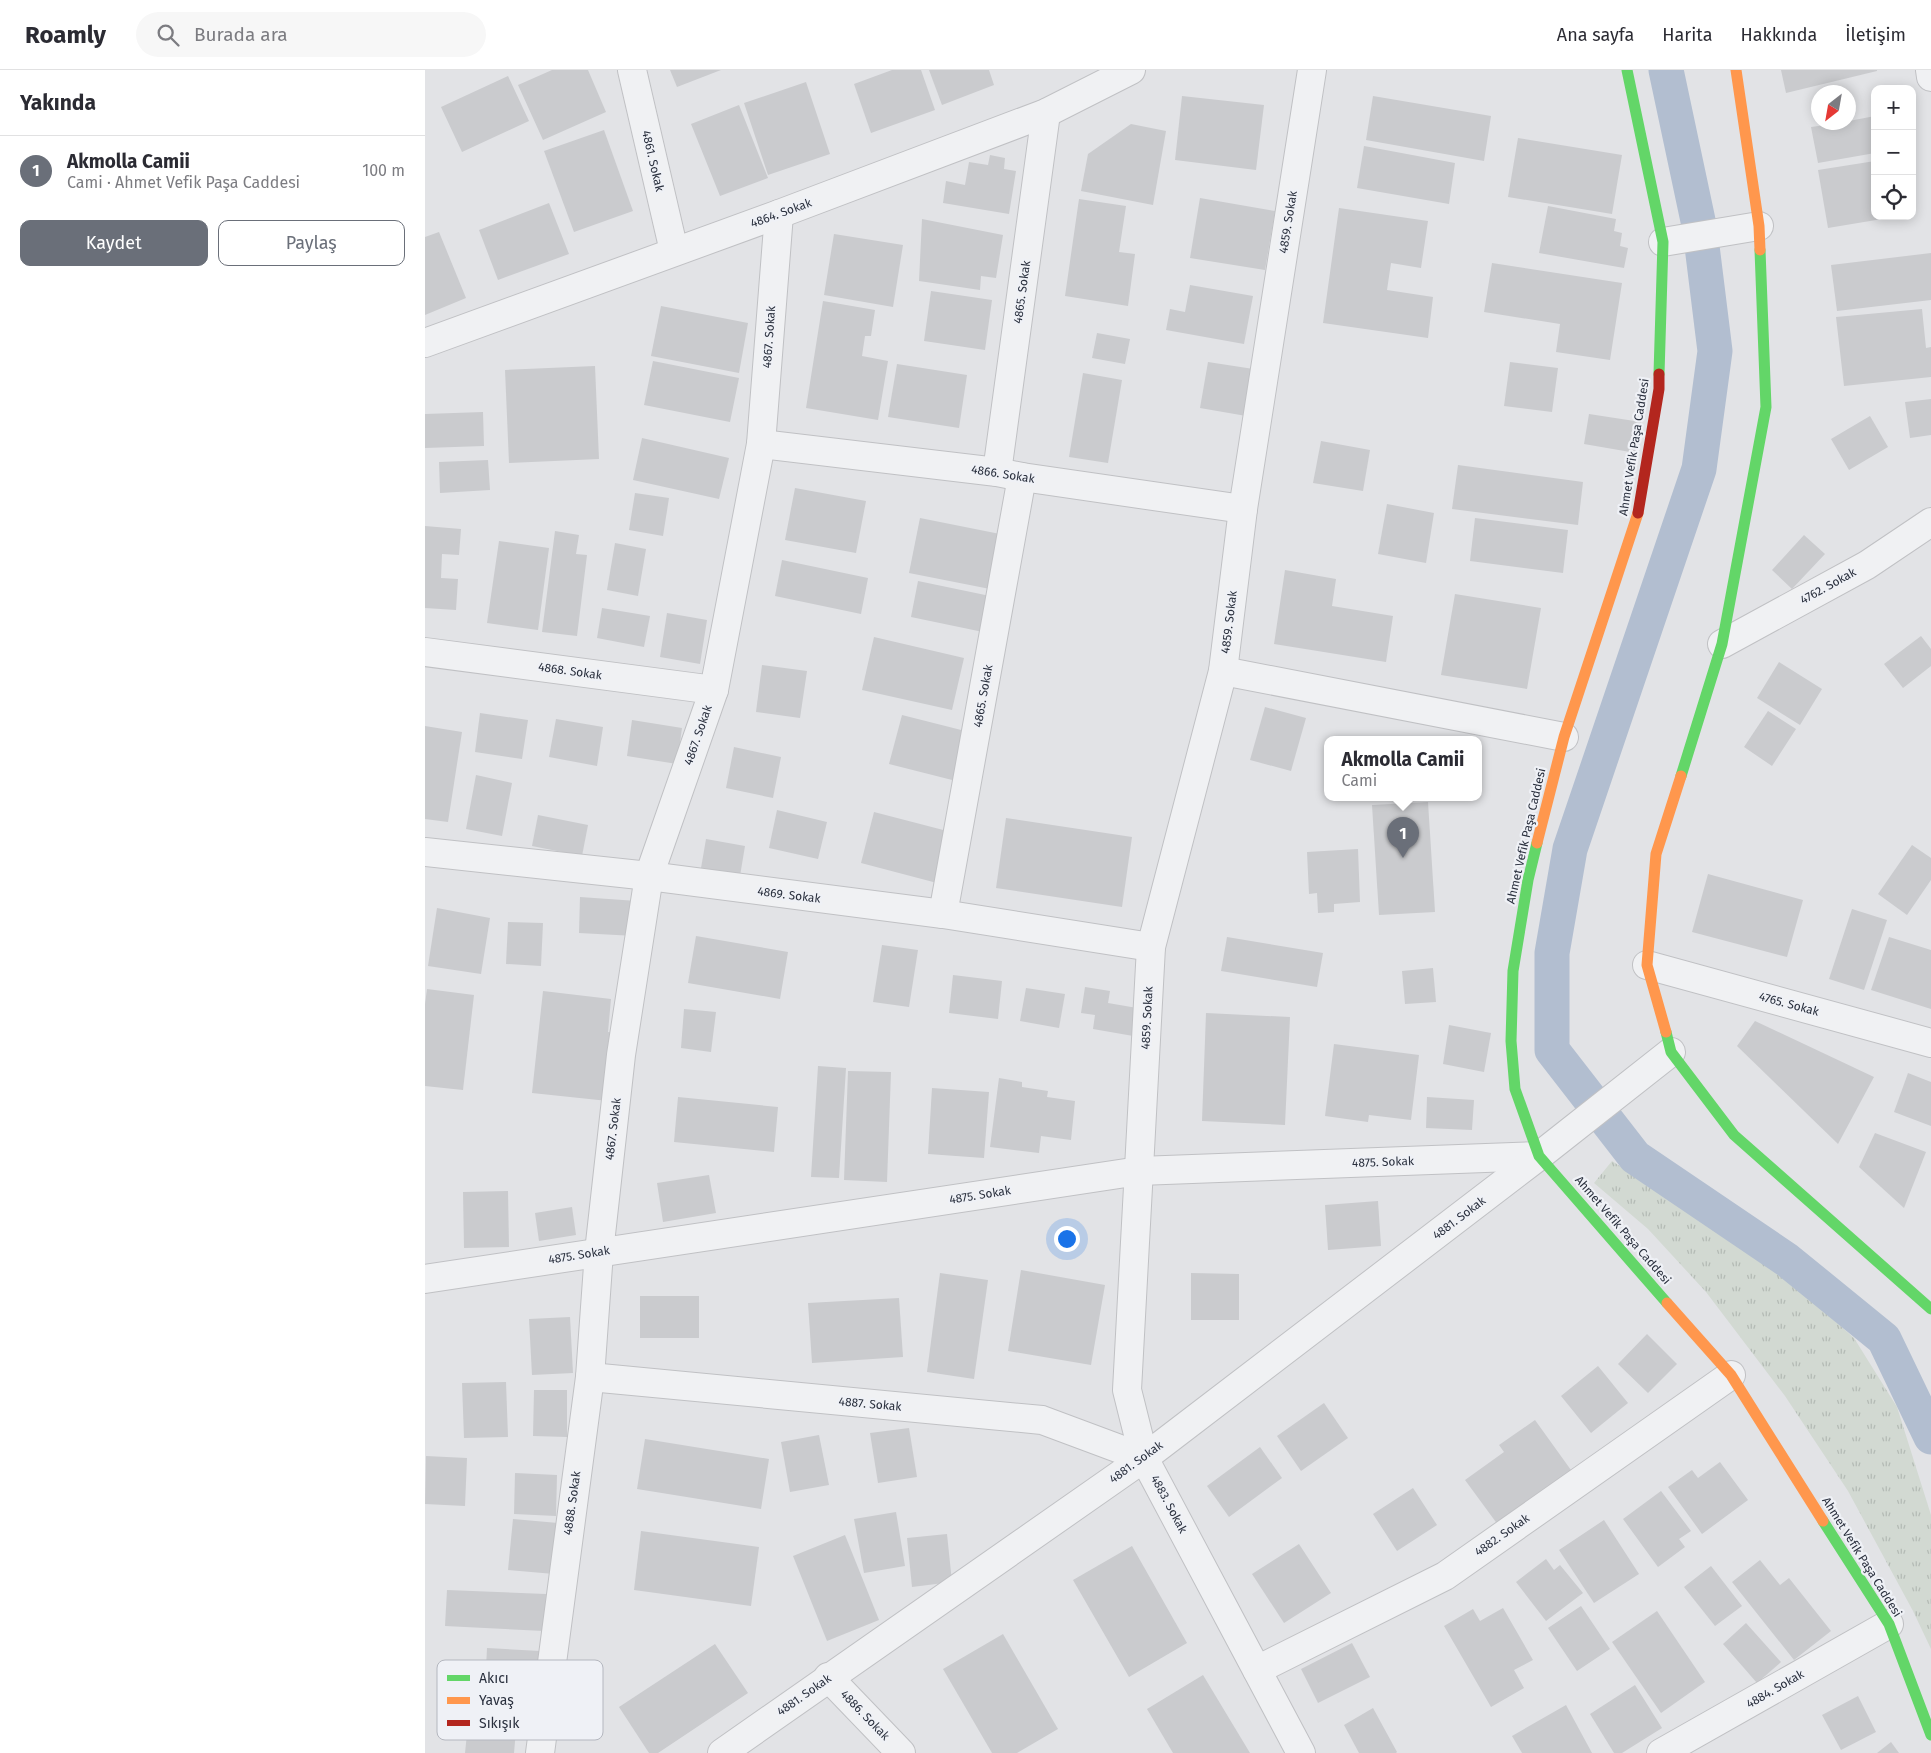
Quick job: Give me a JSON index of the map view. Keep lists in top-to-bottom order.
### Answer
{
  "streets": {
    "street": [
      "4861. Sokak",
      "4864. Sokak",
      "4859. Sokak",
      "4865. Sokak",
      "4867. Sokak",
      "Ahmet Vefik Paşa Caddesi",
      "4866. Sokak",
      "4762. Sokak",
      "4868. Sokak",
      "4869. Sokak",
      "4765. Sokak",
      "4875. Sokak",
      "4881. Sokak",
      "4887. Sokak",
      "4888. Sokak",
      "4883. Sokak",
      "4882. Sokak",
      "4884. Sokak",
      "4886. Sokak"
    ]
  },
  "crossings": [
    ["4861. Sokak", "4864. Sokak"],
    ["4864. Sokak", "4865. Sokak"],
    ["4864. Sokak", "4867. Sokak"],
    ["4859. Sokak", "4866. Sokak"],
    ["4859. Sokak", "4869. Sokak"],
    ["4859. Sokak", "4875. Sokak"],
    ["4859. Sokak", "4883. Sokak"],
    ["4865. Sokak", "4866. Sokak"],
    ["4865. Sokak", "4869. Sokak"],
    ["4867. Sokak", "4866. Sokak"],
    ["4867. Sokak", "4868. Sokak"],
    ["4867. Sokak", "4869. Sokak"],
    ["4867. Sokak", "4875. Sokak"],
    ["4867. Sokak", "4888. Sokak"],
    ["Ahmet Vefik Paşa Caddesi", "4875. Sokak"],
    ["Ahmet Vefik Paşa Caddesi", "4881. Sokak"],
    ["Ahmet Vefik Paşa Caddesi", "4882. Sokak"],
    ["Ahmet Vefik Paşa Caddesi", "4884. Sokak"],
    ["4875. Sokak", "4881. Sokak"],
    ["4875. Sokak", "4888. Sokak"],
    ["4875. Sokak", "4883. Sokak"],
    ["4881. Sokak", "4887. Sokak"],
    ["4881. Sokak", "4883. Sokak"],
    ["4881. Sokak", "4886. Sokak"],
    ["4887. Sokak", "4888. Sokak"],
    ["4887. Sokak", "4883. Sokak"],
    ["4883. Sokak", "4882. Sokak"]
  ],
  "legend": ["Akıcı", "Yavaş", "Sıkışık"],
  "north": "bottom left",
  "page": {
    "header": "Roamly",
    "search": "Burada ara",
    "nav": [
      "Ana sayfa",
      "Harita",
      "Hakkında",
      "İletişim"
    ],
    "heading": "Yakında",
    "map_buttons": ["+", "−"],
    "list": [
      {
        "mark": "1",
        "name": "Akmolla Camii",
        "note": "Cami · Ahmet Vefik Paşa Caddesi",
        "value": "100 m"
      }
    ],
    "buttons": ["Kaydet", "Paylaş"],
    "popup": ["Akmolla Camii", "Cami"],
    "pins": "1"
  }
}
